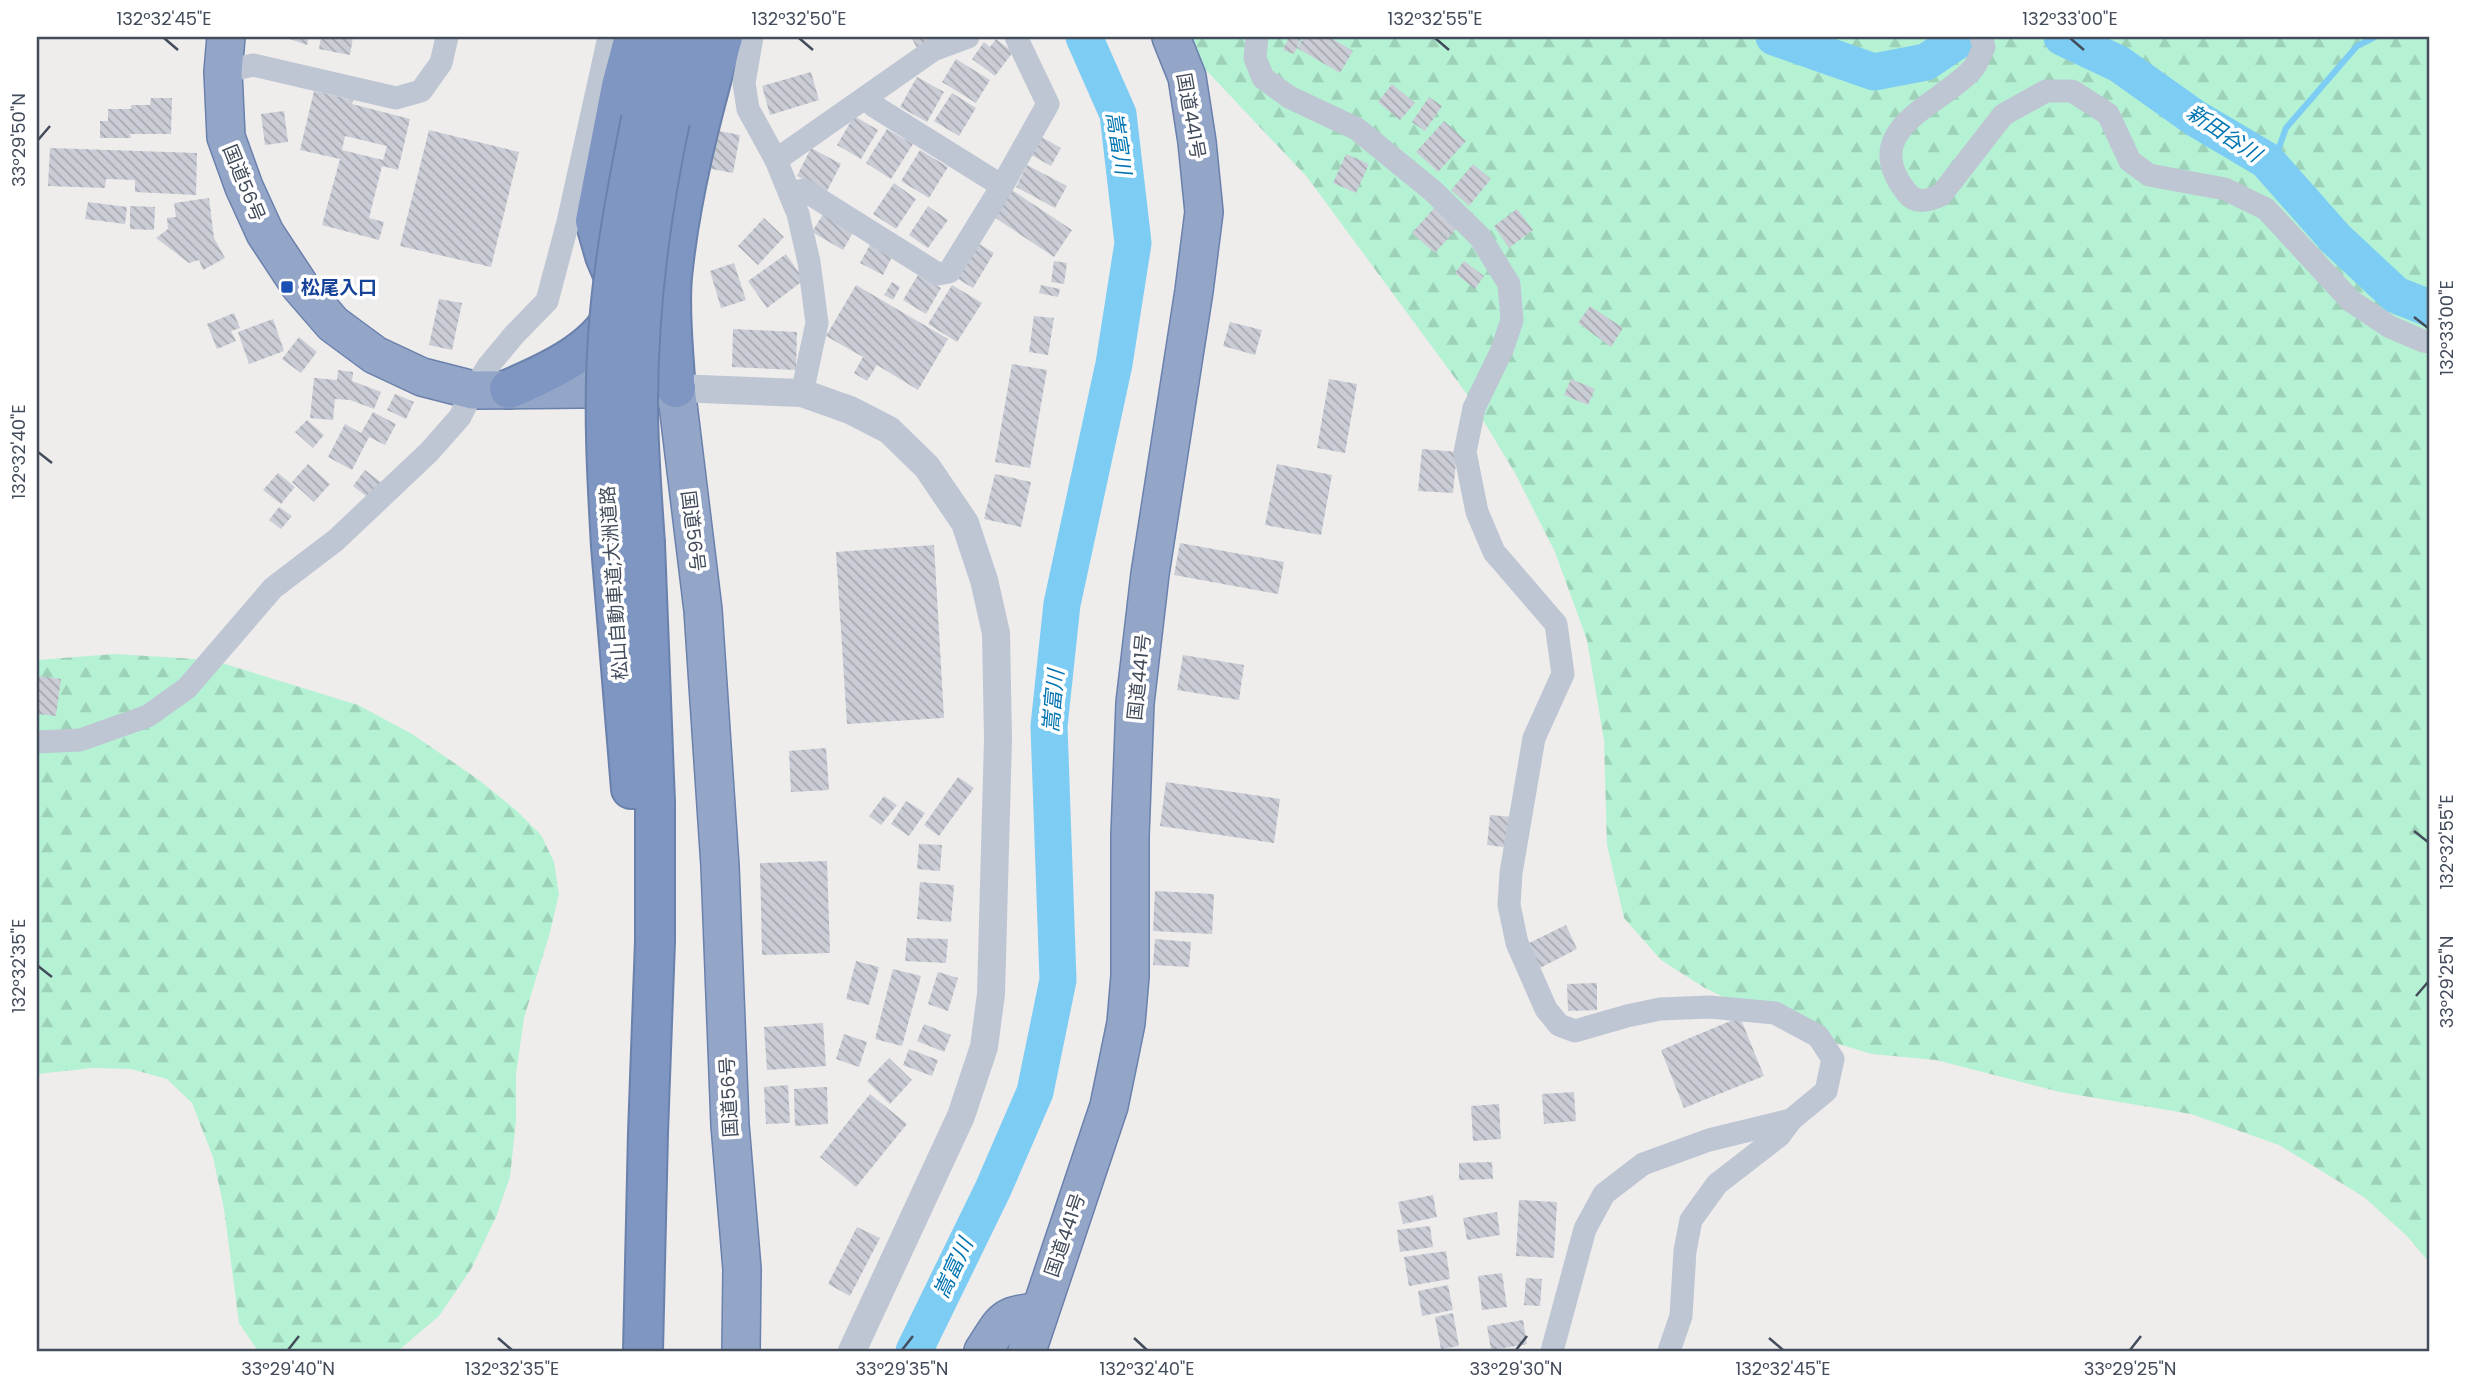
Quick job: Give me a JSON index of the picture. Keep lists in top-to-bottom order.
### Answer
{
  "streets": {
    "highway": ["国道441号", "国道56号", "松山自動車道;大洲道路"]
  },
  "water": ["新田谷川", "嵩富川"],
  "places": {
    "transit": ["松尾入口"]
  },
  "coordinates": [
    "132°32'45\"E",
    "132°32'50\"E",
    "132°32'55\"E",
    "132°33'00\"E",
    "33°29'50\"N",
    "132°32'40\"E",
    "132°32'35\"E",
    "33°29'25\"N",
    "33°29'40\"N",
    "33°29'35\"N",
    "33°29'30\"N"
  ]
}
